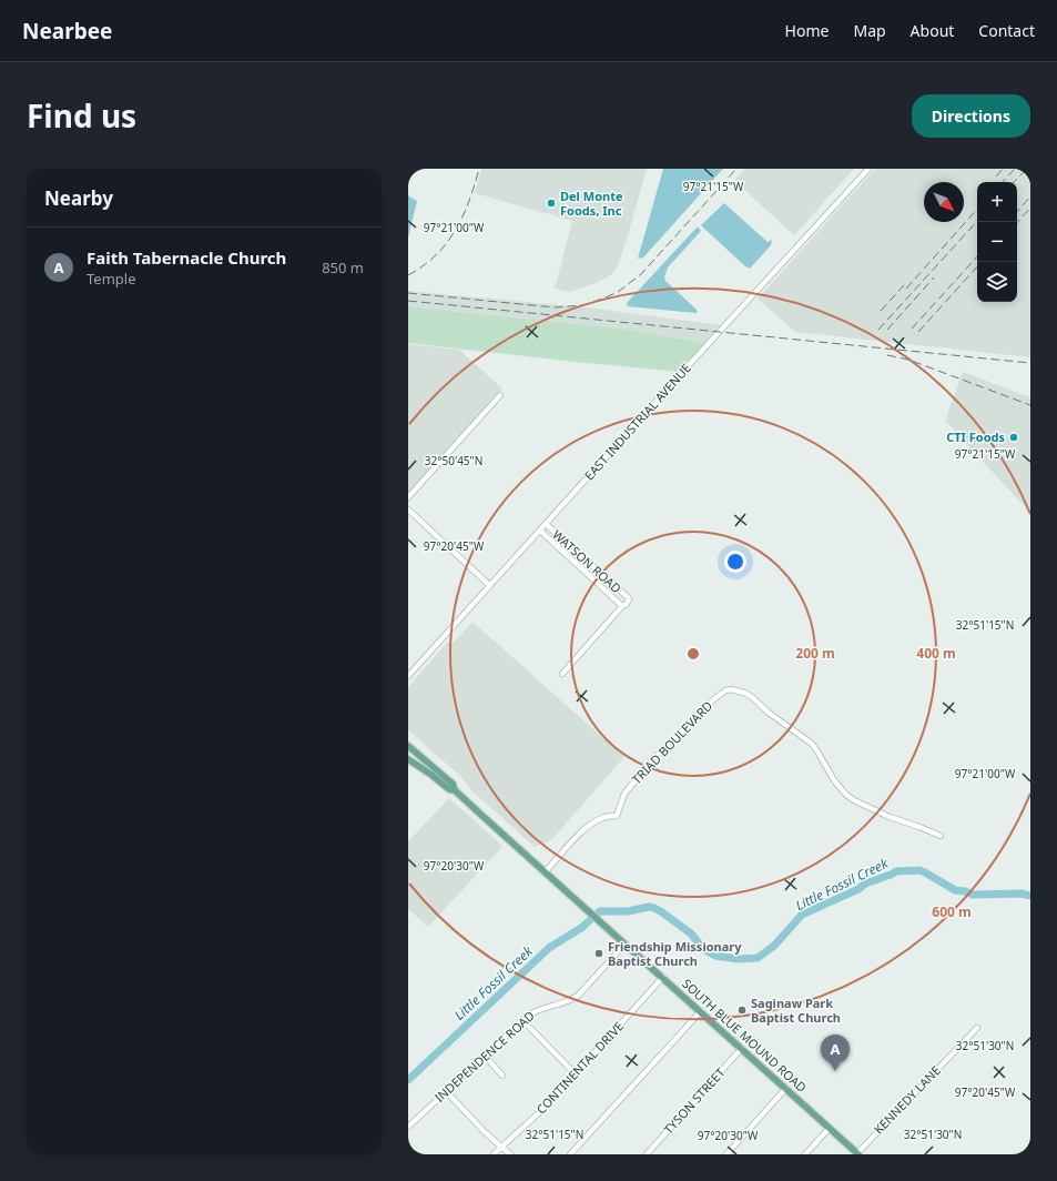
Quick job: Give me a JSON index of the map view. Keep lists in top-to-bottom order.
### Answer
{
  "streets": {
    "main road": ["SOUTH BLUE MOUND ROAD"],
    "street": [
      "EAST INDUSTRIAL AVENUE",
      "WATSON ROAD",
      "TRIAD BOULEVARD",
      "INDEPENDENCE ROAD",
      "CONTINENTAL DRIVE",
      "KENNEDY LANE",
      "TYSON STREET"
    ]
  },
  "crossings": [
    ["EAST INDUSTRIAL AVENUE", "WATSON ROAD"],
    ["TRIAD BOULEVARD", "SOUTH BLUE MOUND ROAD"],
    ["SOUTH BLUE MOUND ROAD", "INDEPENDENCE ROAD"],
    ["SOUTH BLUE MOUND ROAD", "CONTINENTAL DRIVE"],
    ["SOUTH BLUE MOUND ROAD", "KENNEDY LANE"],
    ["SOUTH BLUE MOUND ROAD", "TYSON STREET"]
  ],
  "water": ["Little Fossil Creek"],
  "places": [
    "Del Monte Foods, Inc",
    "CTI Foods",
    "Friendship Missionary Baptist Church",
    "Saginaw Park Baptist Church"
  ],
  "north": "bottom right",
  "page": {
    "header": "Nearbee",
    "nav": [
      "Home",
      "Map",
      "About",
      "Contact"
    ],
    "title": "Find us",
    "buttons": "Directions",
    "heading": "Nearby",
    "map_buttons": ["+", "−"],
    "list": [
      {
        "mark": "A",
        "name": "Faith Tabernacle Church",
        "note": "Temple",
        "value": "850 m"
      }
    ],
    "pins": "A"
  },
  "coordinates": [
    "97°21'15\"W",
    "97°21'00\"W",
    "32°50'45\"N",
    "97°20'45\"W",
    "32°51'15\"N",
    "97°20'30\"W",
    "32°51'30\"N"
  ],
  "rings": ["200 m", "400 m", "600 m"]
}
